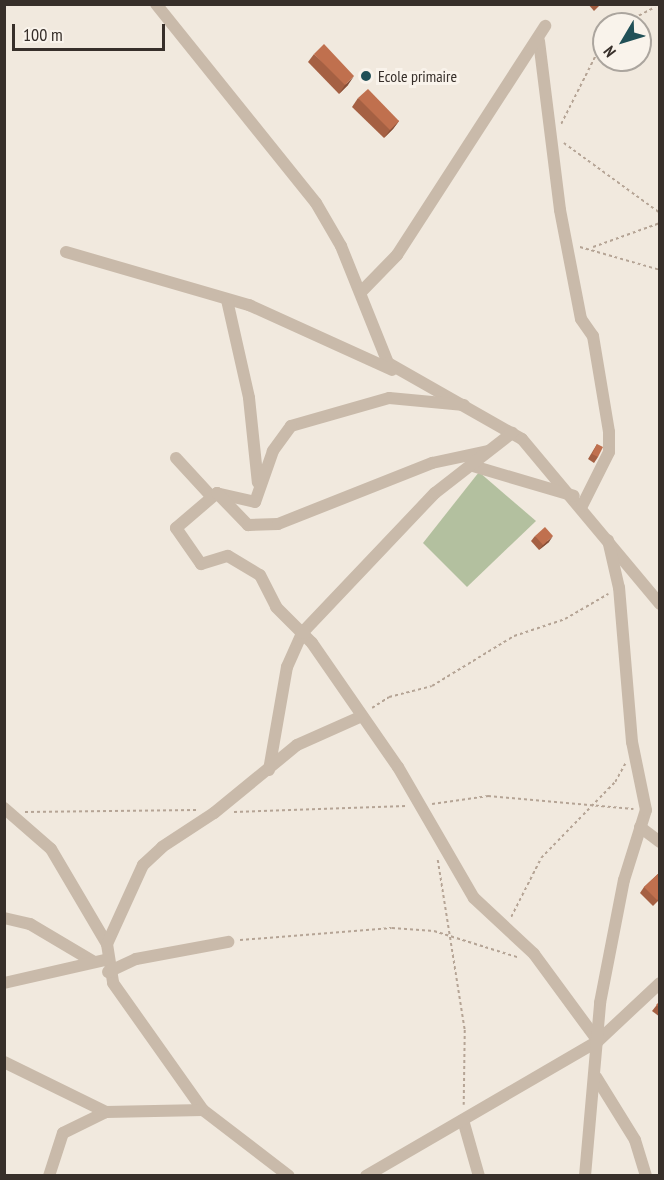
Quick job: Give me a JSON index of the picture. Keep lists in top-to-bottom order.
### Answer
{
  "places": ["Ecole primaire"],
  "scale_bar": "100 m",
  "north": "bottom left"
}
